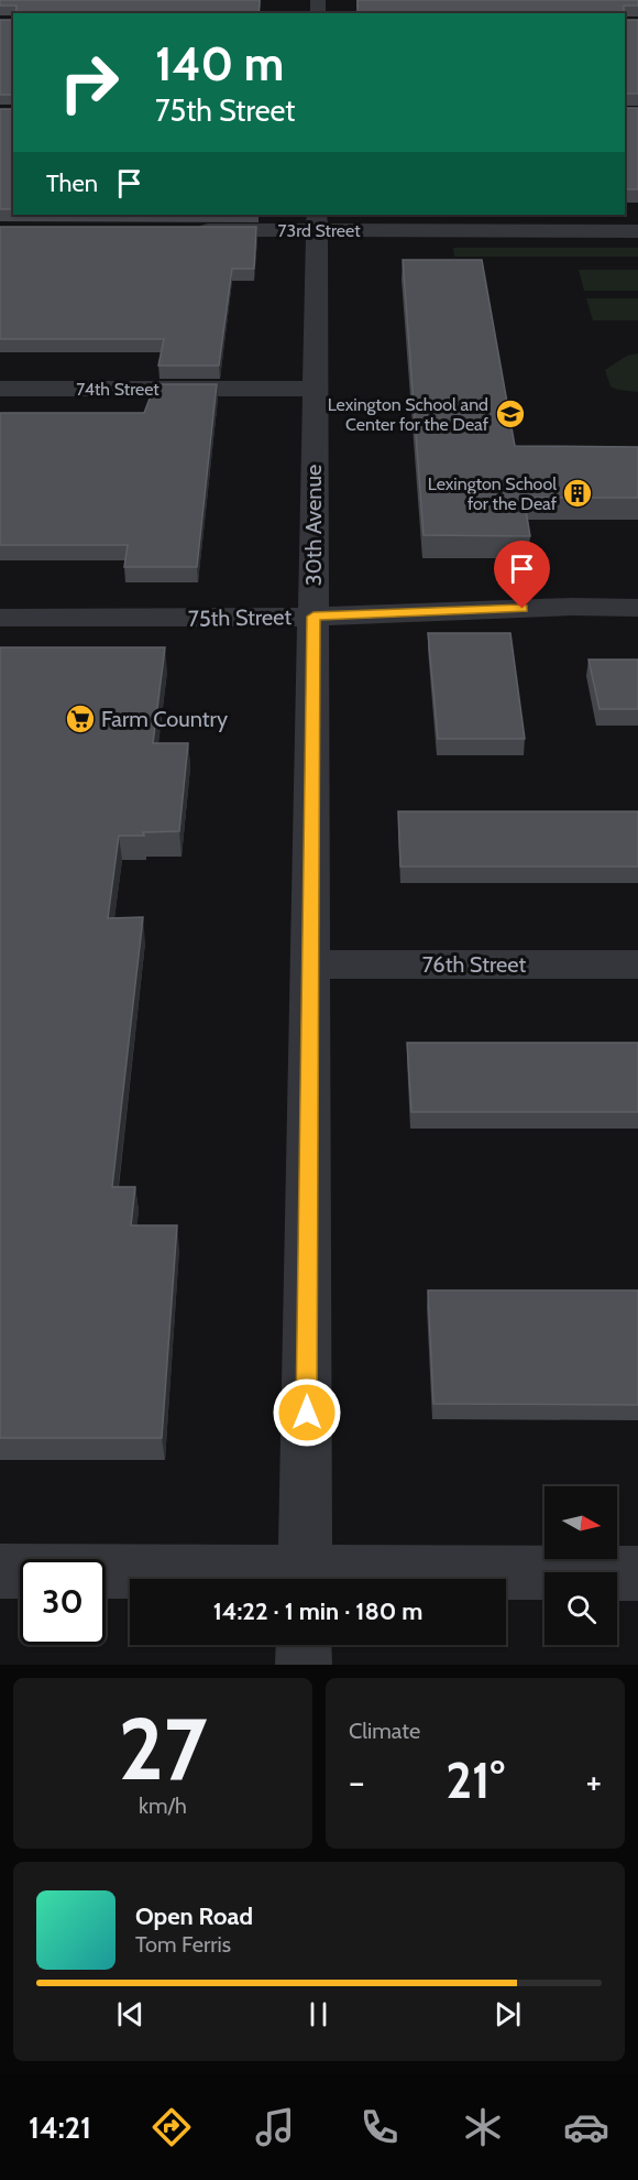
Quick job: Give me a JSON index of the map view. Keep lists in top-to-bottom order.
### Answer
{
  "streets": {
    "street": [
      "73rd Street",
      "74th Street",
      "30th Avenue",
      "75th Street",
      "76th Street"
    ]
  },
  "crossings": [
    ["73rd Street", "30th Avenue"],
    ["74th Street", "30th Avenue"],
    ["30th Avenue", "75th Street"],
    ["30th Avenue", "76th Street"]
  ],
  "places": {
    "school or university": ["Lexington School and Center for the Deaf"],
    "building": ["Lexington School for the Deaf"],
    "supermarket": ["Farm Country"]
  },
  "north": "right",
  "page": {
    "turn": ["140 m", "75th Street"],
    "then": "Then",
    "limit": "30",
    "trip": "14:22 · 1 min · 180 m",
    "tile": [
      ["27", "km/h"],
      "Climate"
    ],
    "heat": ["−", "21°", "+"],
    "song": ["Open Road", "Tom Ferris"],
    "tabs": "14:21"
  }
}
